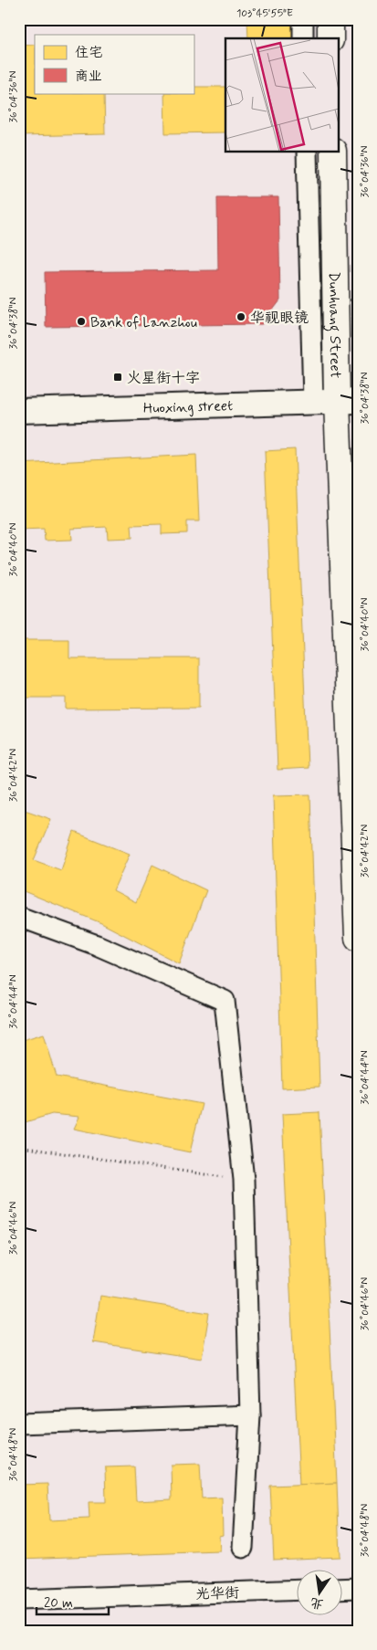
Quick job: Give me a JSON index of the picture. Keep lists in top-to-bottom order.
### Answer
{
  "streets": {
    "main road": ["Dunhuang Street"],
    "street": ["Huoxing street", "光华街"]
  },
  "crossings": [
    ["Dunhuang Street", "Huoxing street"]
  ],
  "places": {
    "other": ["华视眼镜", "Bank of Lanzhou"],
    "transit": ["火星街十字"]
  },
  "legend": ["住宅", "商业"],
  "scale_bar": "20 m",
  "north": "bottom",
  "coordinates": [
    "103°45'55\"E",
    "36°04'36\"N",
    "36°04'38\"N",
    "36°04'40\"N",
    "36°04'42\"N",
    "36°04'44\"N",
    "36°04'46\"N",
    "36°04'48\"N"
  ]
}
